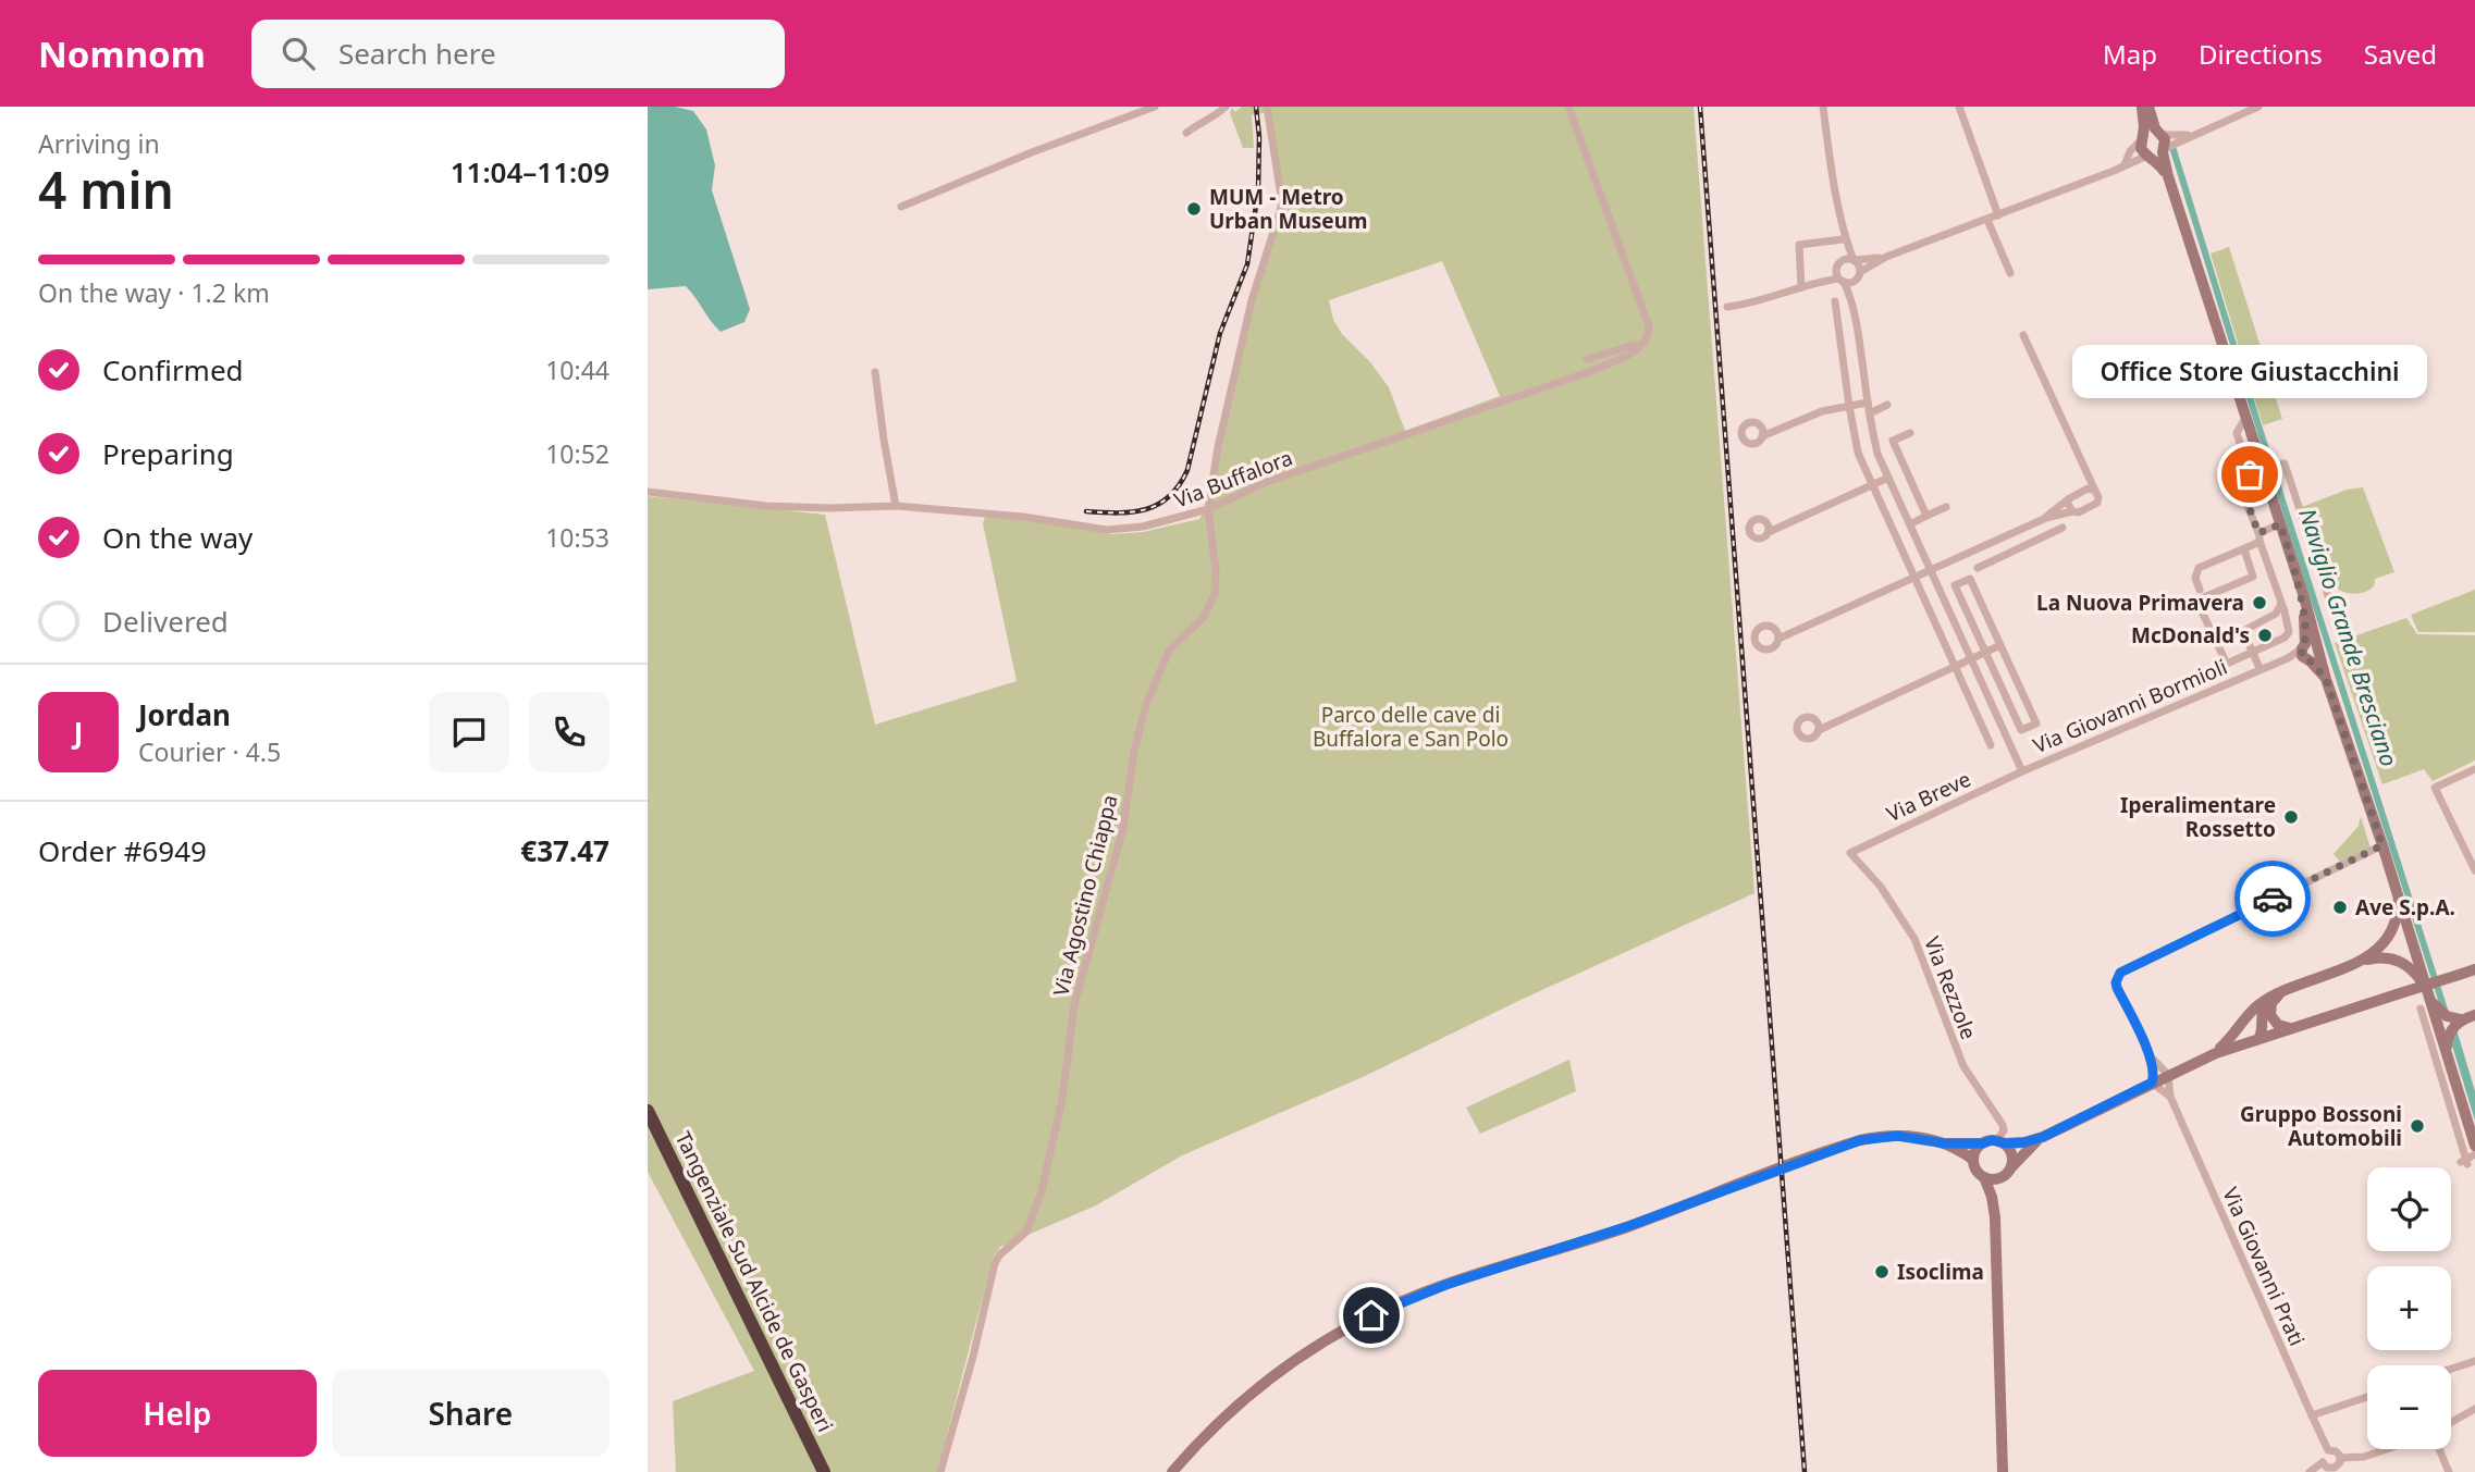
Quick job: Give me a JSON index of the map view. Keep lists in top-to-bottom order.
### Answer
{
  "streets": {
    "highway": ["Tangenziale Sud Alcide de Gasperi"],
    "street": [
      "Via Buffalora",
      "Via Giovanni Bormioli",
      "Via Breve",
      "Via Agostino Chiappa",
      "Via Rezzole",
      "Via Giovanni Prati"
    ]
  },
  "crossings": [
    ["Via Buffalora", "Via Agostino Chiappa"],
    ["Via Giovanni Bormioli", "Via Breve"],
    ["Via Breve", "Via Rezzole"]
  ],
  "water": ["Naviglio Grande Bresciano"],
  "parks": ["Parco delle cave di Buffalora e San Polo"],
  "places": [
    "MUM - Metro Urban Museum",
    "Office Store Giustacchini",
    "La Nuova Primavera",
    "McDonald's",
    "Iperalimentare Rossetto",
    "Ave S.p.A.",
    "Gruppo Bossoni Automobili",
    "Isoclima"
  ],
  "page": {
    "header": "Nomnom",
    "search": "Search here",
    "nav": ["Map", "Directions", "Saved"],
    "heading": ["4 min", "Arriving in", "11:04–11:09"],
    "panel": [
      "Jordan",
      "Courier · 4.5",
      "Order #6949",
      "€37.47"
    ],
    "bar": "On the way · 1.2 km",
    "list": [
      ["Confirmed", "10:44"],
      ["Preparing", "10:52"],
      ["On the way", "10:53"],
      "Delivered"
    ],
    "bubble": "Office Store Giustacchini",
    "round": "J",
    "map_buttons": ["+", "−"],
    "buttons": ["Help", "Share"]
  }
}
